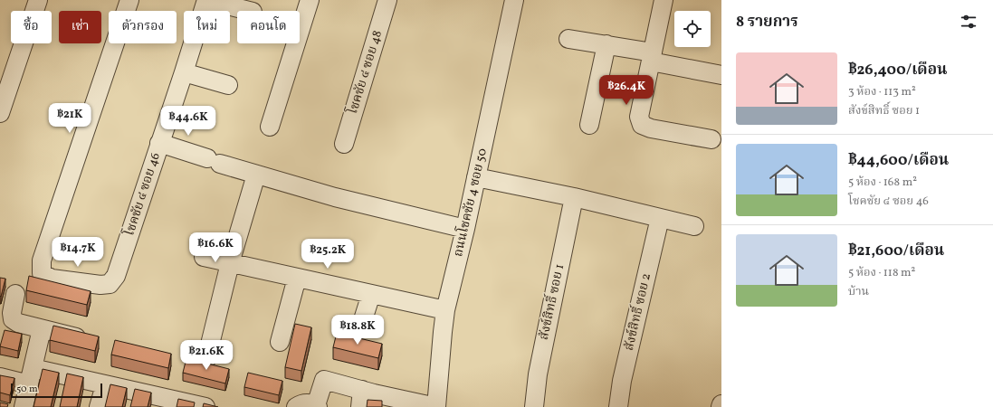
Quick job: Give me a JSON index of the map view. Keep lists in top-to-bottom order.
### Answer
{
  "streets": {
    "street": [
      "โชคชัย ๔ ซอย 48",
      "โชคชัย ๔ ซอย 46",
      "ถนนโชคชัย 4 ซอย 50",
      "สังข์สิทธิ์ ซอย 1",
      "สังข์สิทธิ์ ซอย 2"
    ]
  },
  "scale_bar": "50 m",
  "page": {
    "heading": "8 รายการ",
    "chip": [
      "ซื้อ",
      "เช่า",
      "ตัวกรอง",
      "ใหม่",
      "คอนโด"
    ],
    "list": [
      {
        "name": "฿26,400/เดือน",
        "note": "3 ห้อง · 113 m² · สังข์สิทธิ์ ซอย 1"
      },
      {
        "name": "฿44,600/เดือน",
        "note": "5 ห้อง · 168 m² · โชคชัย ๔ ซอย 46"
      },
      {
        "name": "฿21,600/เดือน",
        "note": "5 ห้อง · 118 m² · บ้าน"
      }
    ],
    "price": [
      "฿26.4K",
      "฿21K",
      "฿44.6K",
      "฿16.6K",
      "฿14.7K",
      "฿25.2K",
      "฿18.8K",
      "฿21.6K"
    ],
    "scale": "50 m"
  }
}
